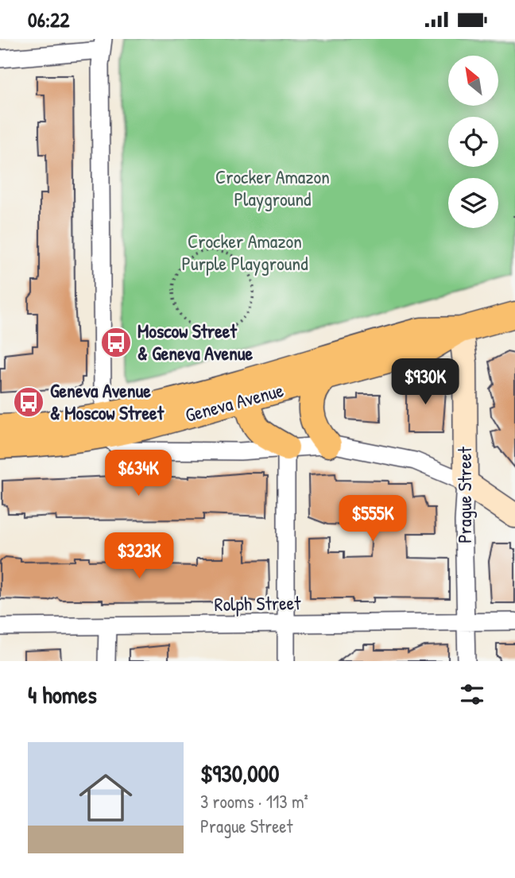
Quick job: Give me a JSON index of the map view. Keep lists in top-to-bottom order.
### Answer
{
  "streets": {
    "main road": ["Geneva Avenue"],
    "street": ["Prague Street", "Rolph Street"]
  },
  "crossings": [
    ["Geneva Avenue", "Prague Street"],
    ["Prague Street", "Rolph Street"]
  ],
  "parks": ["Crocker Amazon Playground", "Crocker Amazon Purple Playground"],
  "places": {
    "bus stop": ["Moscow Street & Geneva Avenue", "Geneva Avenue & Moscow Street"]
  },
  "north": "top left",
  "page": {
    "status": "06:22",
    "price": [
      "$930K",
      "$634K",
      "$555K",
      "$323K"
    ],
    "heading": "4 homes",
    "list": [
      {
        "name": "$930,000",
        "note": "3 rooms · 113 m² · Prague Street"
      }
    ]
  }
}
